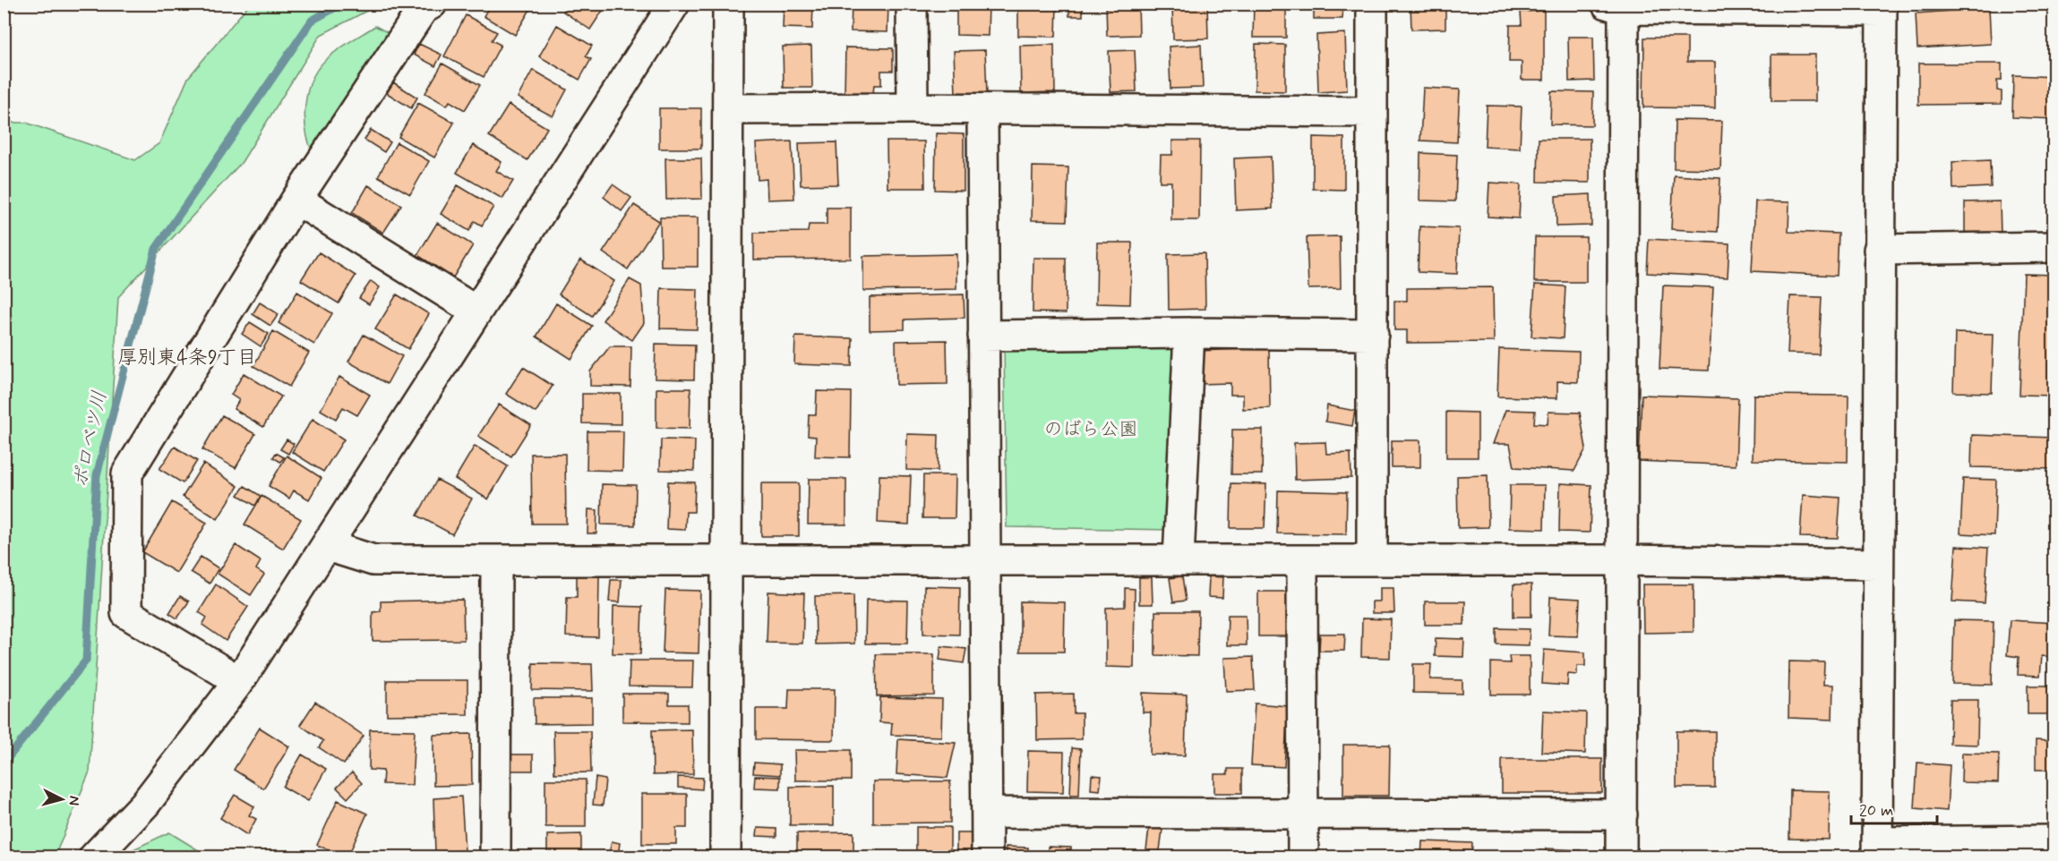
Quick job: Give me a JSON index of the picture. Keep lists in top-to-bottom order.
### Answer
{
  "districts": ["厚別東4条9丁目"],
  "water": ["ポロベツ川"],
  "parks": ["のばら公園"],
  "scale_bar": "20 m",
  "north": "right"
}
